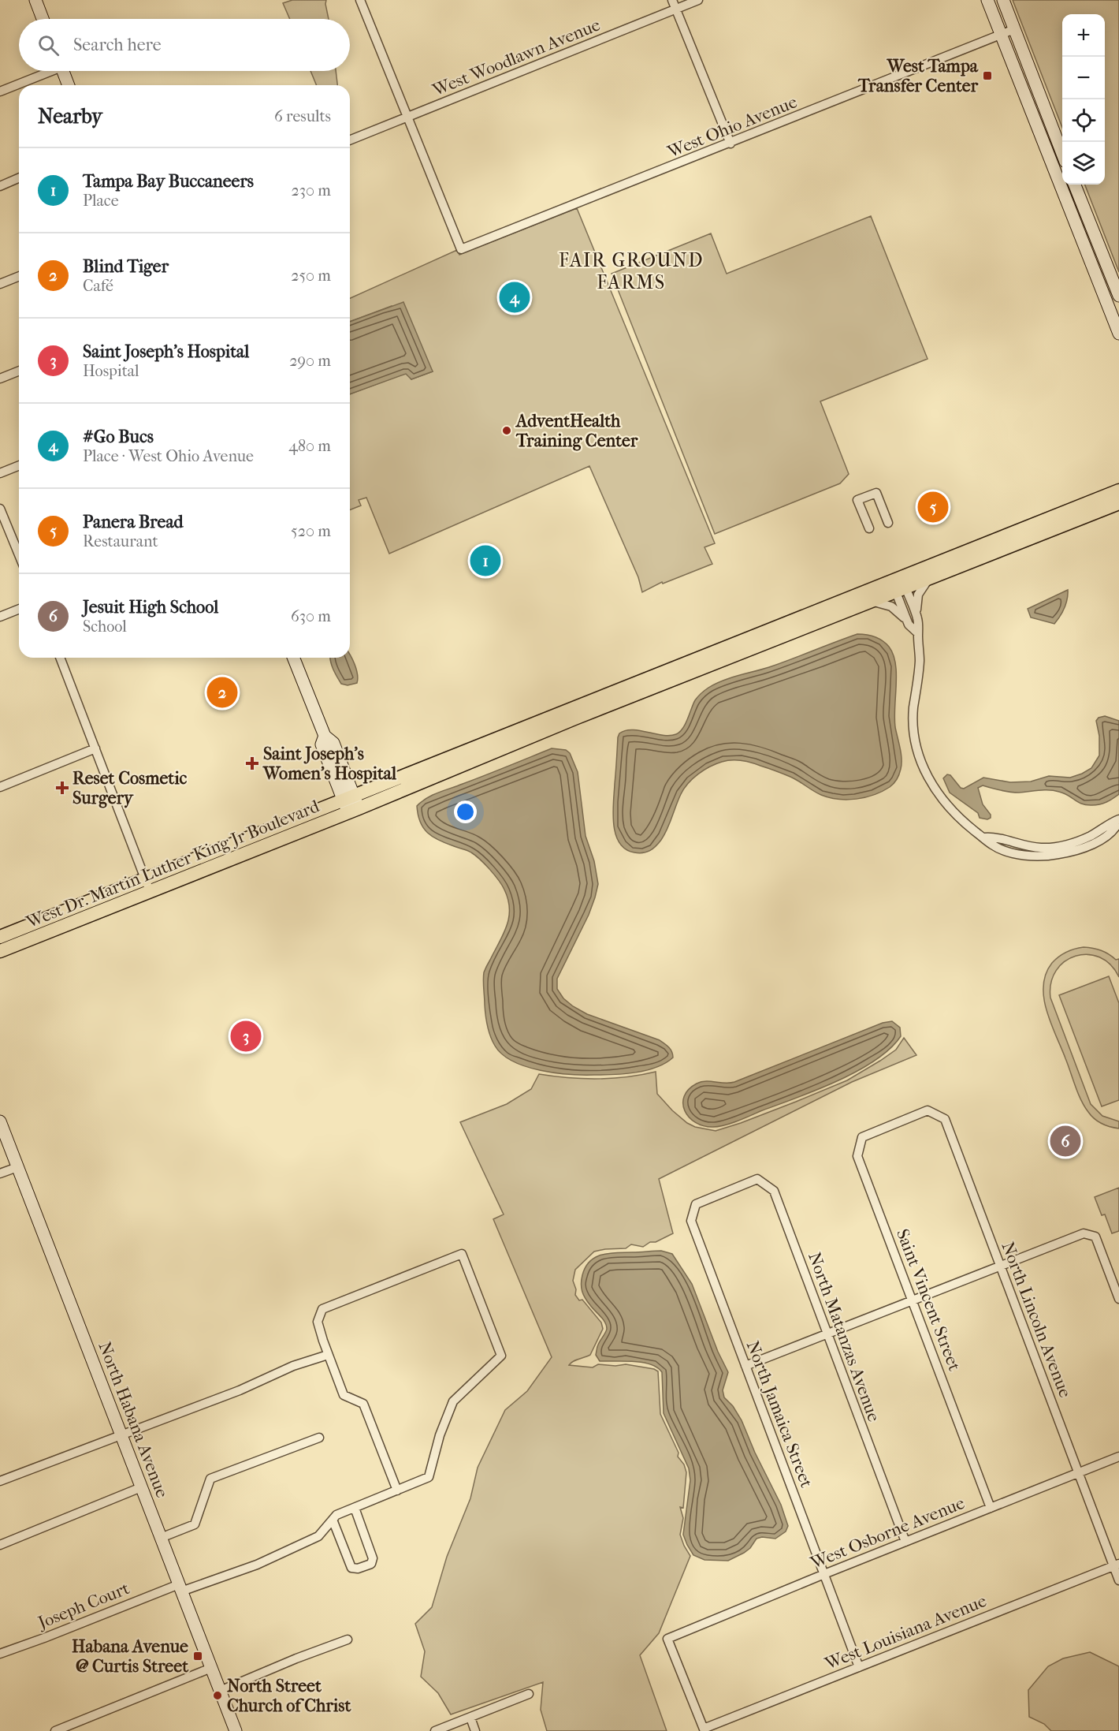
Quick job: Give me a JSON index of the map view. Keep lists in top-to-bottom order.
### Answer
{
  "streets": {
    "main road": ["West Dr. Martin Luther King Jr Boulevard"],
    "street": [
      "West Woodlawn Avenue",
      "West Ohio Avenue",
      "Saint Vincent Street",
      "North Lincoln Avenue",
      "North Matanzas Avenue",
      "North Jamaica Street",
      "North Habana Avenue",
      "West Osborne Avenue",
      "Joseph Court",
      "West Louisiana Avenue"
    ]
  },
  "crossings": [
    ["West Woodlawn Avenue", "West Ohio Avenue"],
    ["Saint Vincent Street", "North Lincoln Avenue"],
    ["Saint Vincent Street", "West Osborne Avenue"],
    ["North Lincoln Avenue", "West Osborne Avenue"],
    ["North Lincoln Avenue", "West Louisiana Avenue"],
    ["North Matanzas Avenue", "North Jamaica Street"],
    ["North Matanzas Avenue", "West Osborne Avenue"],
    ["North Jamaica Street", "West Osborne Avenue"],
    ["North Jamaica Street", "West Louisiana Avenue"],
    ["North Habana Avenue", "Joseph Court"],
    ["West Osborne Avenue", "West Louisiana Avenue"]
  ],
  "districts": ["FAIR GROUND FARMS"],
  "places": {
    "transit": ["West Tampa Transfer Center", "Habana Avenue @ Curtis Street"],
    "other": ["AdventHealth Training Center", "North Street Church of Christ"],
    "health": ["Saint Joseph's Women's Hospital", "Reset Cosmetic Surgery"]
  },
  "page": {
    "map_buttons": ["+", "−"],
    "search": "Search here",
    "heading": ["Nearby", "6 results"],
    "list": [
      {
        "mark": "1",
        "name": "Tampa Bay Buccaneers",
        "note": "Place",
        "value": "230 m"
      },
      {
        "mark": "2",
        "name": "Blind Tiger",
        "note": "Café",
        "value": "250 m"
      },
      {
        "mark": "3",
        "name": "Saint Joseph's Hospital",
        "note": "Hospital",
        "value": "290 m"
      },
      {
        "mark": "4",
        "name": "#Go Bucs",
        "note": "Place · West Ohio Avenue",
        "value": "480 m"
      },
      {
        "mark": "5",
        "name": "Panera Bread",
        "note": "Restaurant",
        "value": "520 m"
      },
      {
        "mark": "6",
        "name": "Jesuit High School",
        "note": "School",
        "value": "630 m"
      }
    ],
    "pins": [
      "4",
      "5",
      "1",
      "2",
      "3",
      "6"
    ]
  }
}
